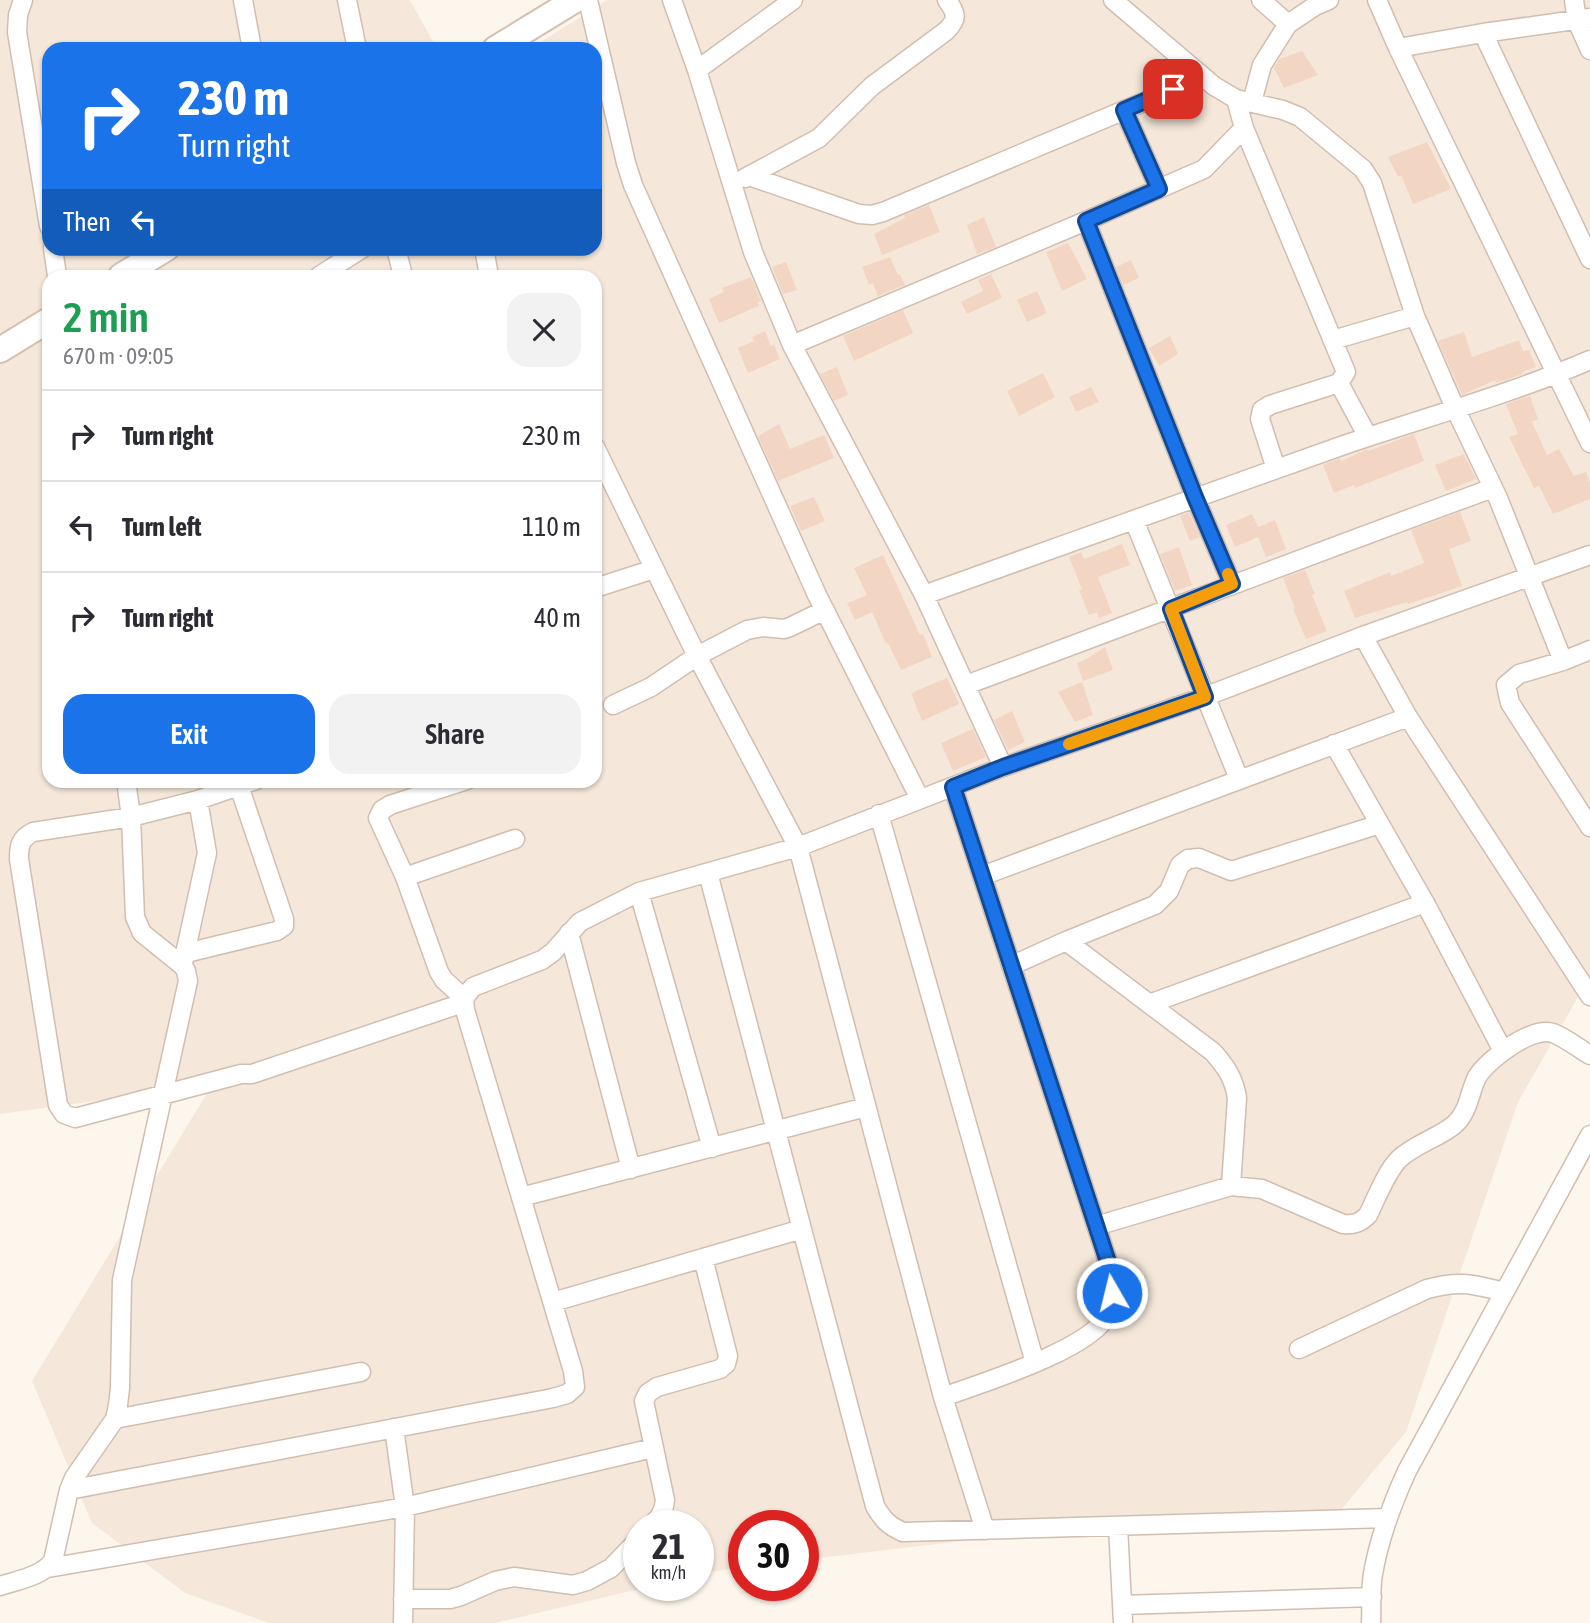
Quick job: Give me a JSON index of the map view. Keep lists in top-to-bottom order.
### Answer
{
  "page": {
    "turn": ["230 m", "Turn right"],
    "then": "Then",
    "heading": ["2 min", "670 m · 09:05"],
    "list": [
      {
        "name": "Turn right",
        "value": "230 m"
      },
      {
        "name": "Turn left",
        "value": "110 m"
      },
      {
        "name": "Turn right",
        "value": "40 m"
      }
    ],
    "buttons": ["Exit", "Share"],
    "speed": "21 km/h",
    "limit": "30"
  }
}
